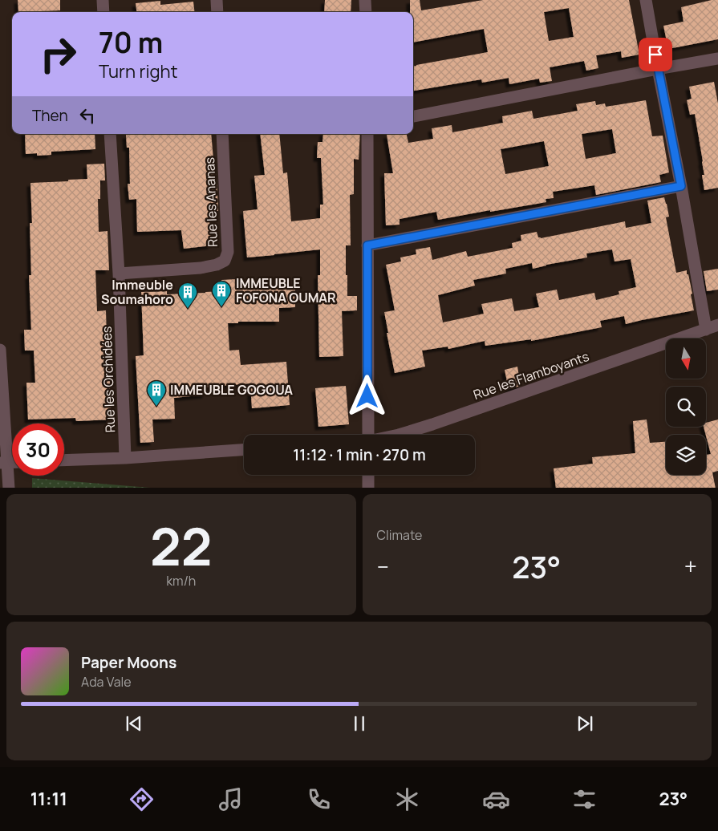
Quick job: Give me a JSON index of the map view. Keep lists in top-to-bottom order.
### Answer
{
  "streets": {
    "street": ["Rue les Ananas", "Rue les Flamboyants", "Rue les Orchidées"]
  },
  "crossings": [
    ["Rue les Ananas", "Rue les Orchidées"]
  ],
  "places": {
    "building": ["IMMEUBLE FOFONA OUMAR", "Immeuble Soumahoro", "IMMEUBLE GOGOUA"]
  },
  "north": "bottom",
  "page": {
    "turn": ["70 m", "Turn right"],
    "then": "Then",
    "limit": "30",
    "trip": "11:12 · 1 min · 270 m",
    "tile": [
      ["22", "km/h"],
      "Climate"
    ],
    "heat": ["−", "23°", "+"],
    "song": ["Paper Moons", "Ada Vale"],
    "tabs": ["11:11", "23°"]
  }
}
